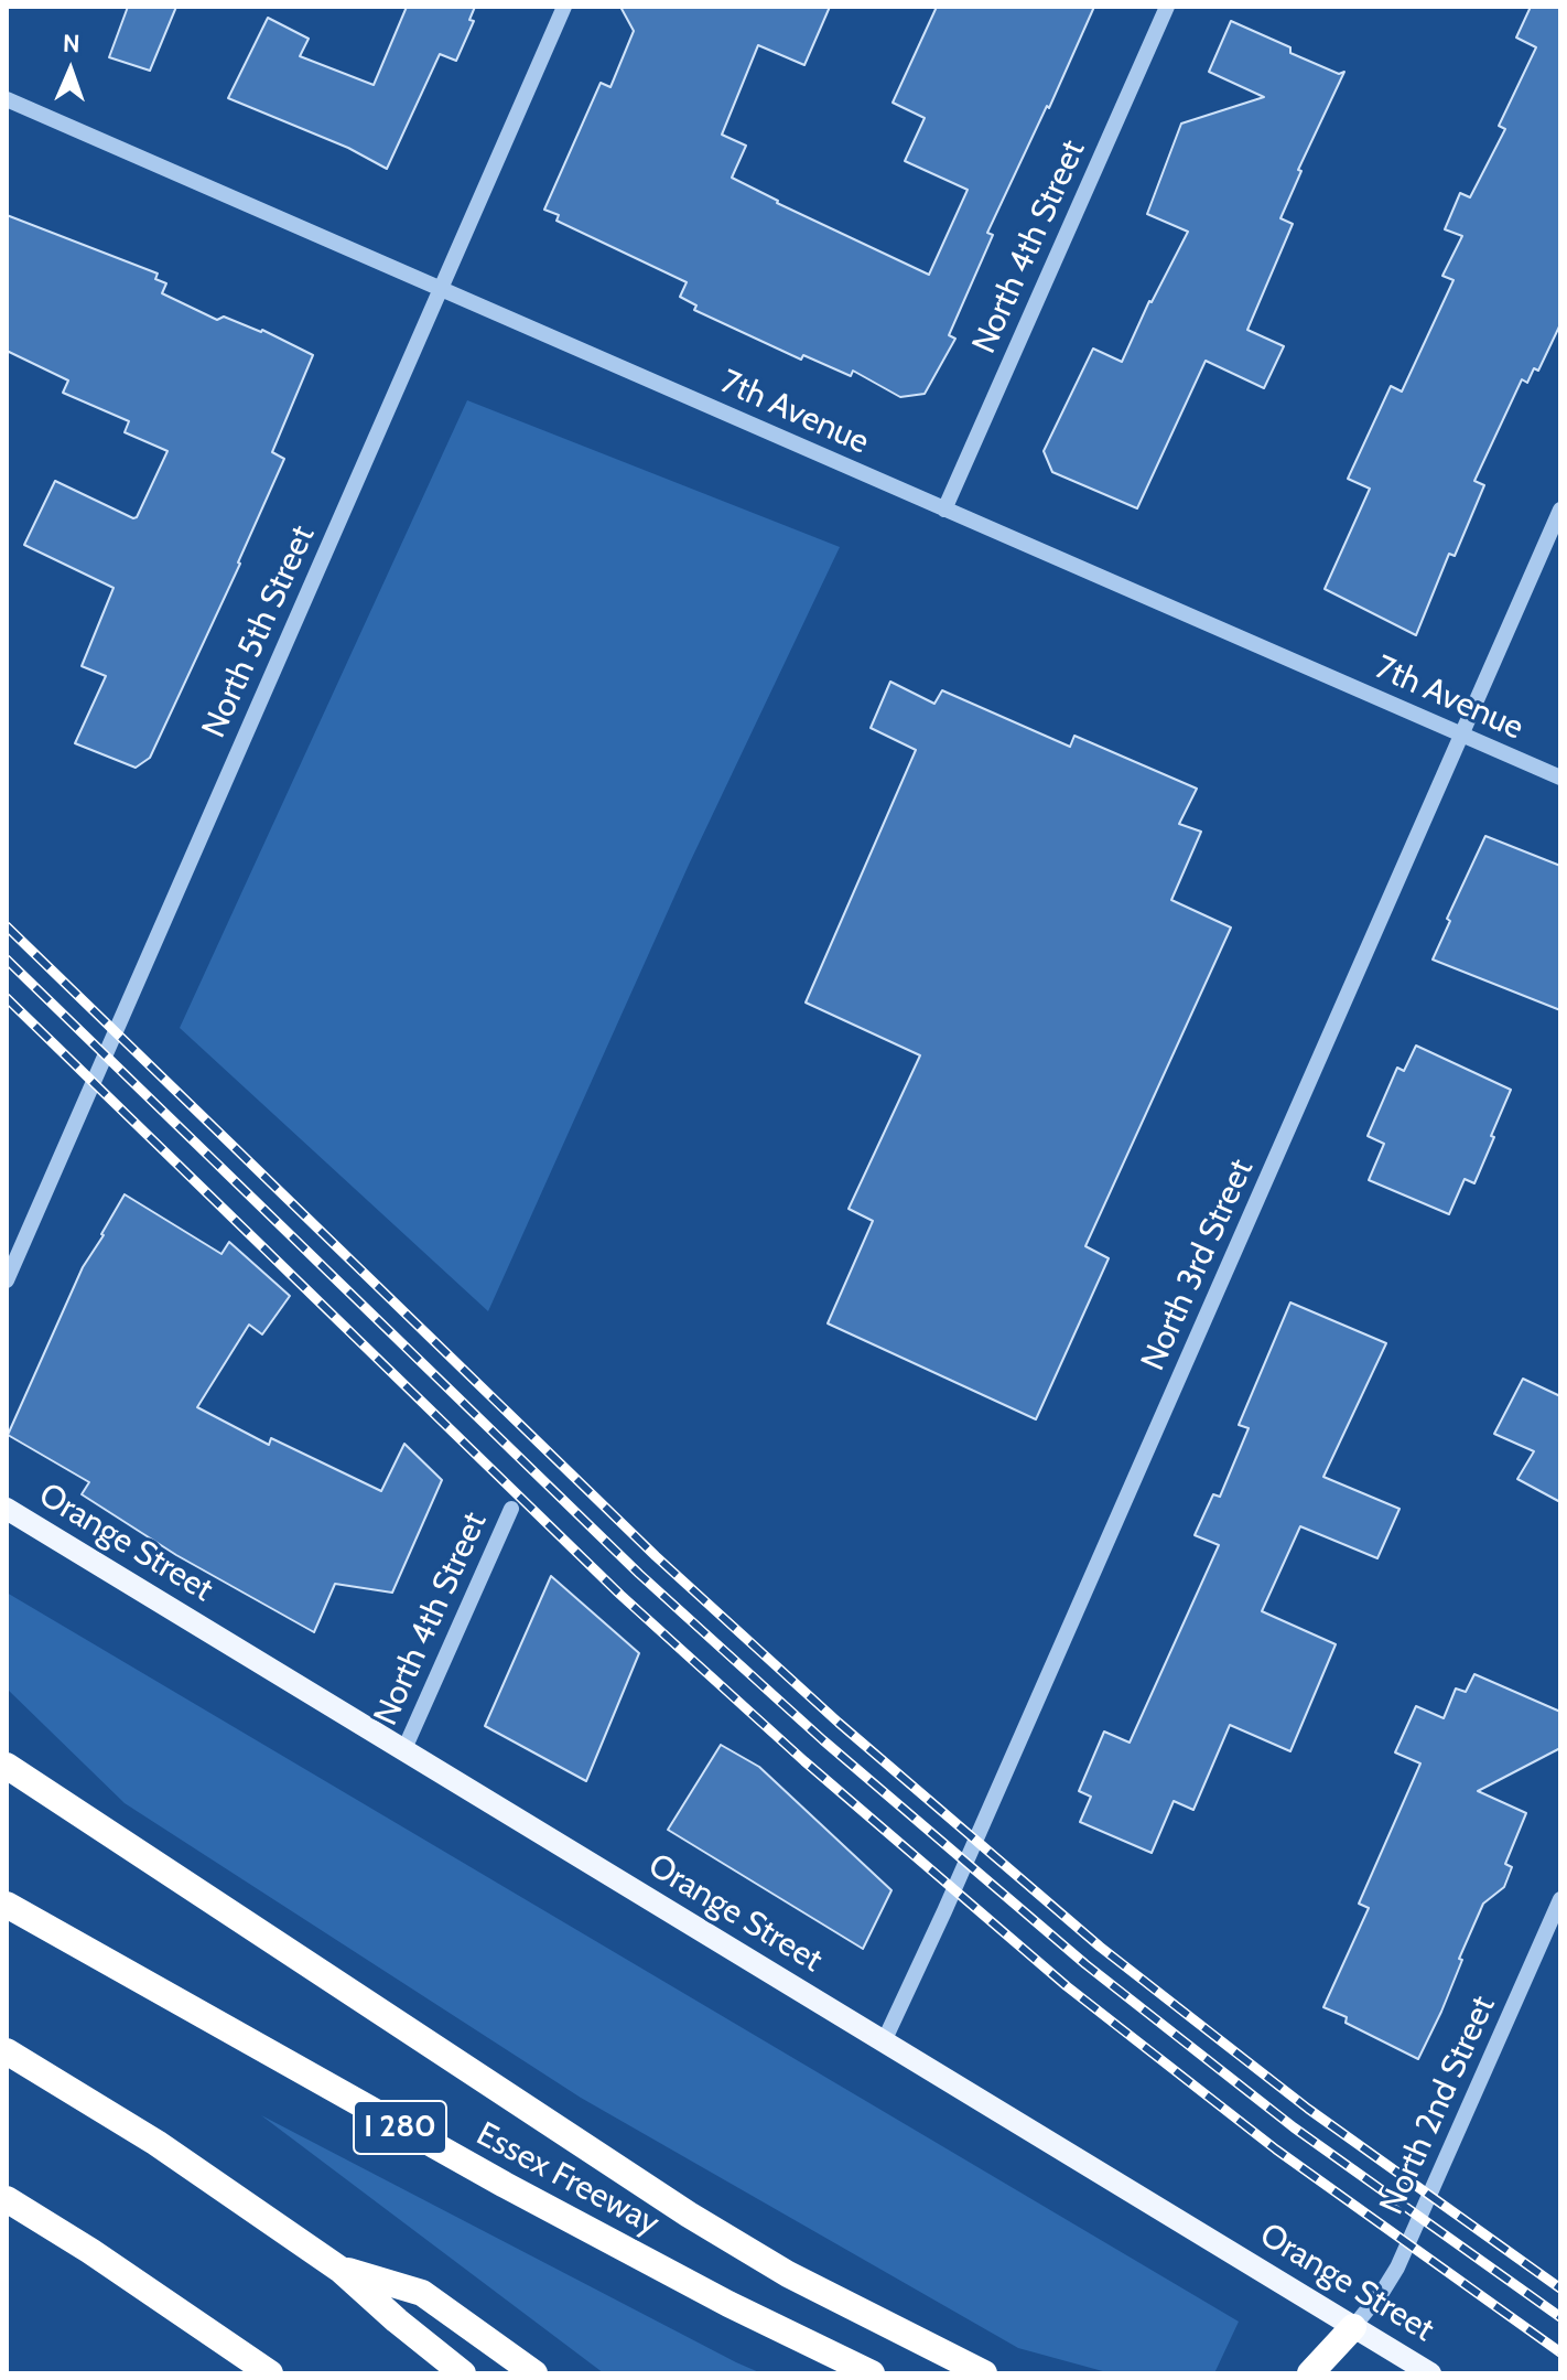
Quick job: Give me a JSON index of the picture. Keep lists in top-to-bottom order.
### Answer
{
  "streets": {
    "highway": ["I 280", "Essex Freeway"],
    "main road": ["Orange Street"],
    "street": [
      "North 4th Street",
      "7th Avenue",
      "North 5th Street",
      "North 3rd Street",
      "North 2nd Street"
    ]
  },
  "crossings": [
    ["North 4th Street", "7th Avenue"],
    ["North 4th Street", "Orange Street"],
    ["7th Avenue", "North 5th Street"],
    ["7th Avenue", "North 3rd Street"],
    ["North 3rd Street", "Orange Street"],
    ["Orange Street", "North 2nd Street"]
  ],
  "north": "top"
}
